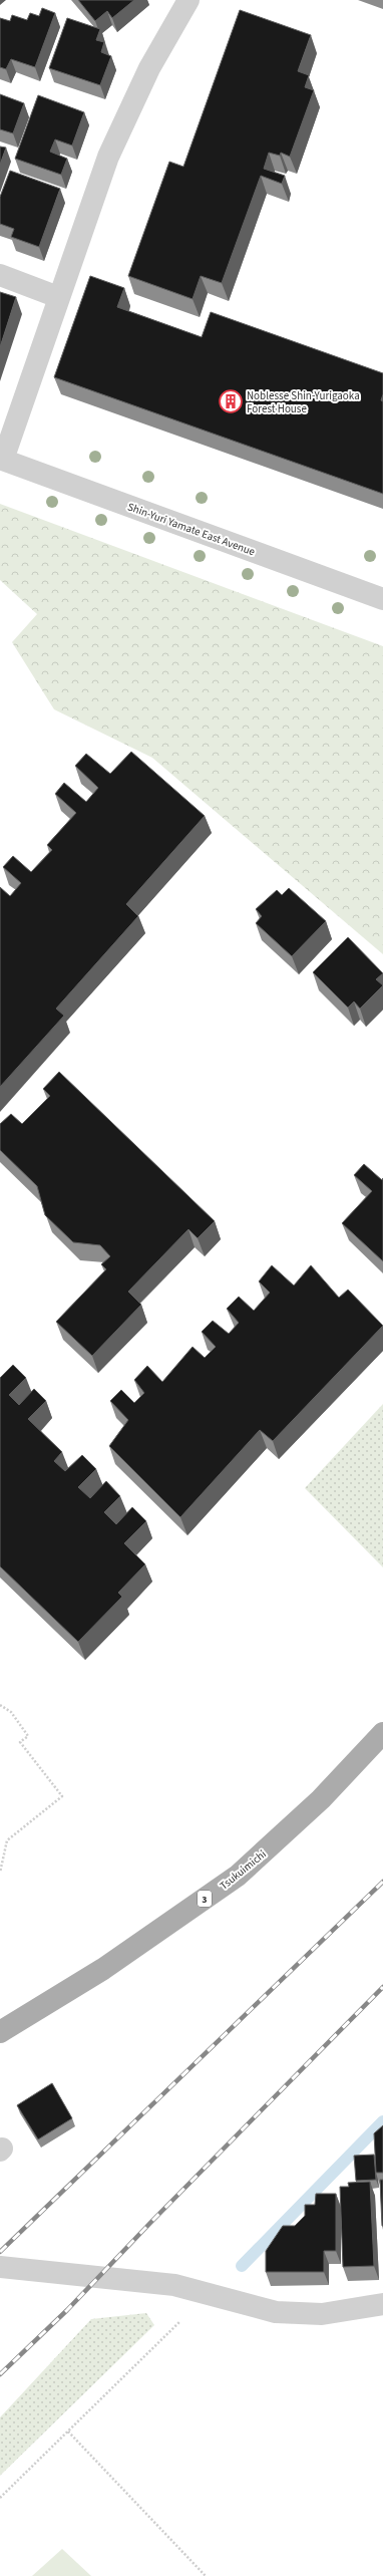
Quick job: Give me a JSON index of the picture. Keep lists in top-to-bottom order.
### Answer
{
  "streets": {
    "main road": ["Tsukuimichi", "3"],
    "street": ["Shin-Yuri Yamate East Avenue"]
  },
  "places": {
    "building": ["Noblesse Shin-Yurigaoka Forest House"]
  }
}
